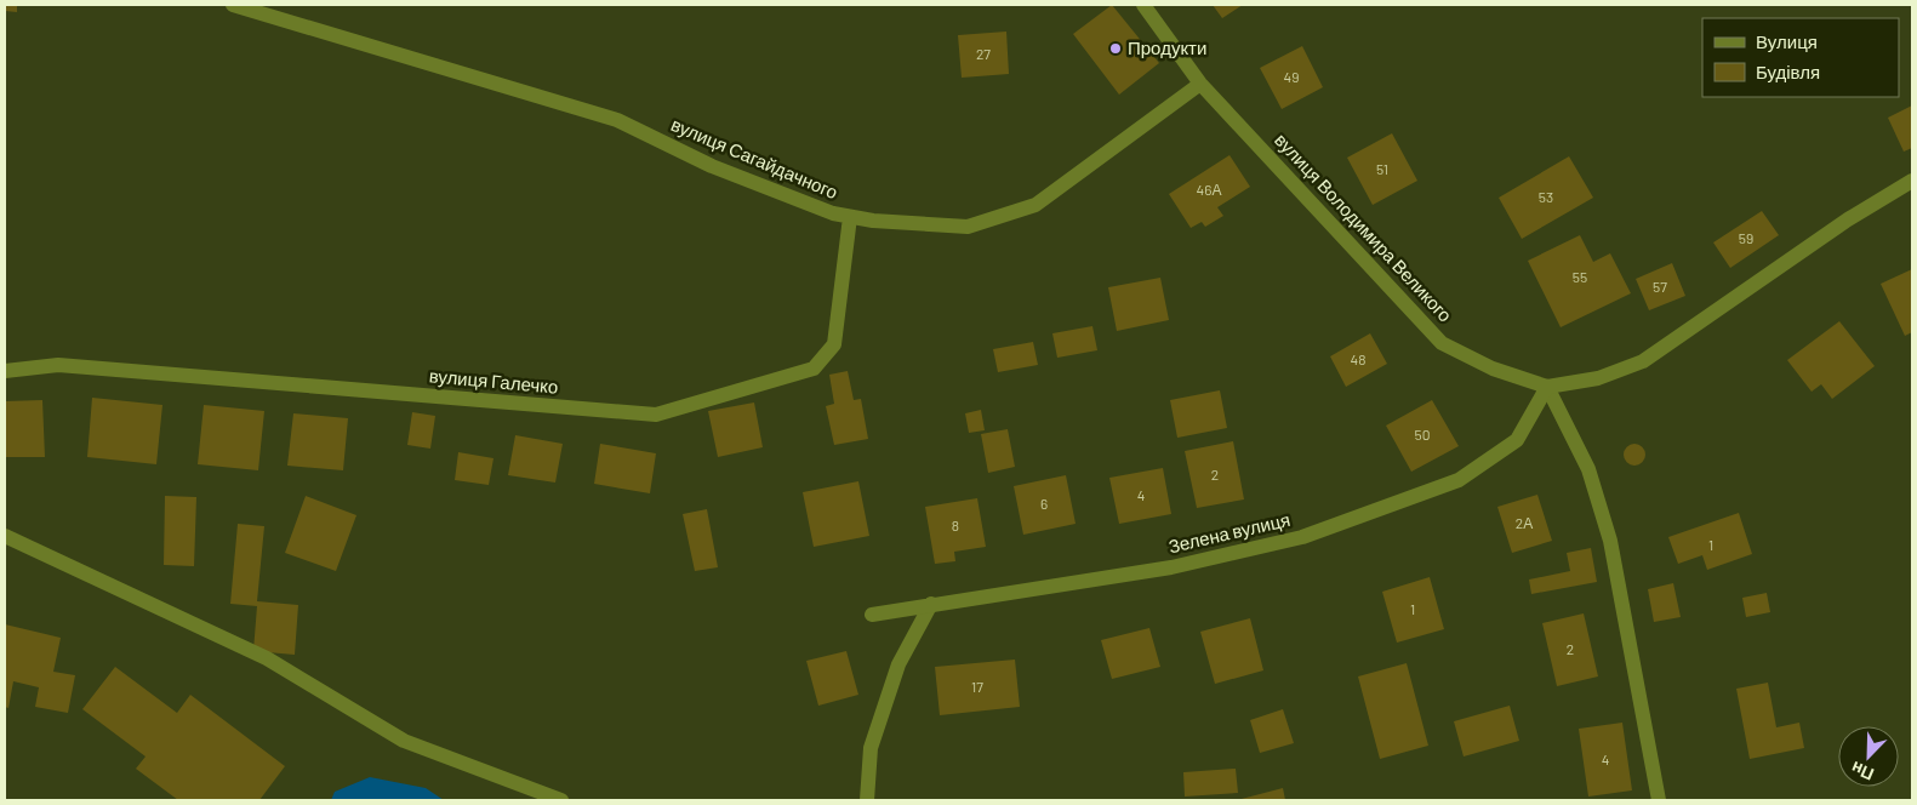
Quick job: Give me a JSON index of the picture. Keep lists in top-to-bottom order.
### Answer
{
  "streets": {
    "street": [
      "вулиця Сагайдачного",
      "вулиця Володимира Великого",
      "вулиця Галечко",
      "Зелена вулиця"
    ]
  },
  "crossings": [
    ["вулиця Сагайдачного", "вулиця Володимира Великого"],
    ["вулиця Сагайдачного", "вулиця Галечко"],
    ["вулиця Володимира Великого", "Зелена вулиця"]
  ],
  "places": ["Продукти"],
  "house_numbers": [
    "27",
    "49",
    "51",
    "46А",
    "53",
    "59",
    "55",
    "57",
    "48",
    "50",
    "2",
    "4",
    "6",
    "2А",
    "8",
    "1",
    "1",
    "2",
    "17",
    "4"
  ],
  "legend": ["Вулиця", "Будівля"],
  "north": "bottom left"
}
